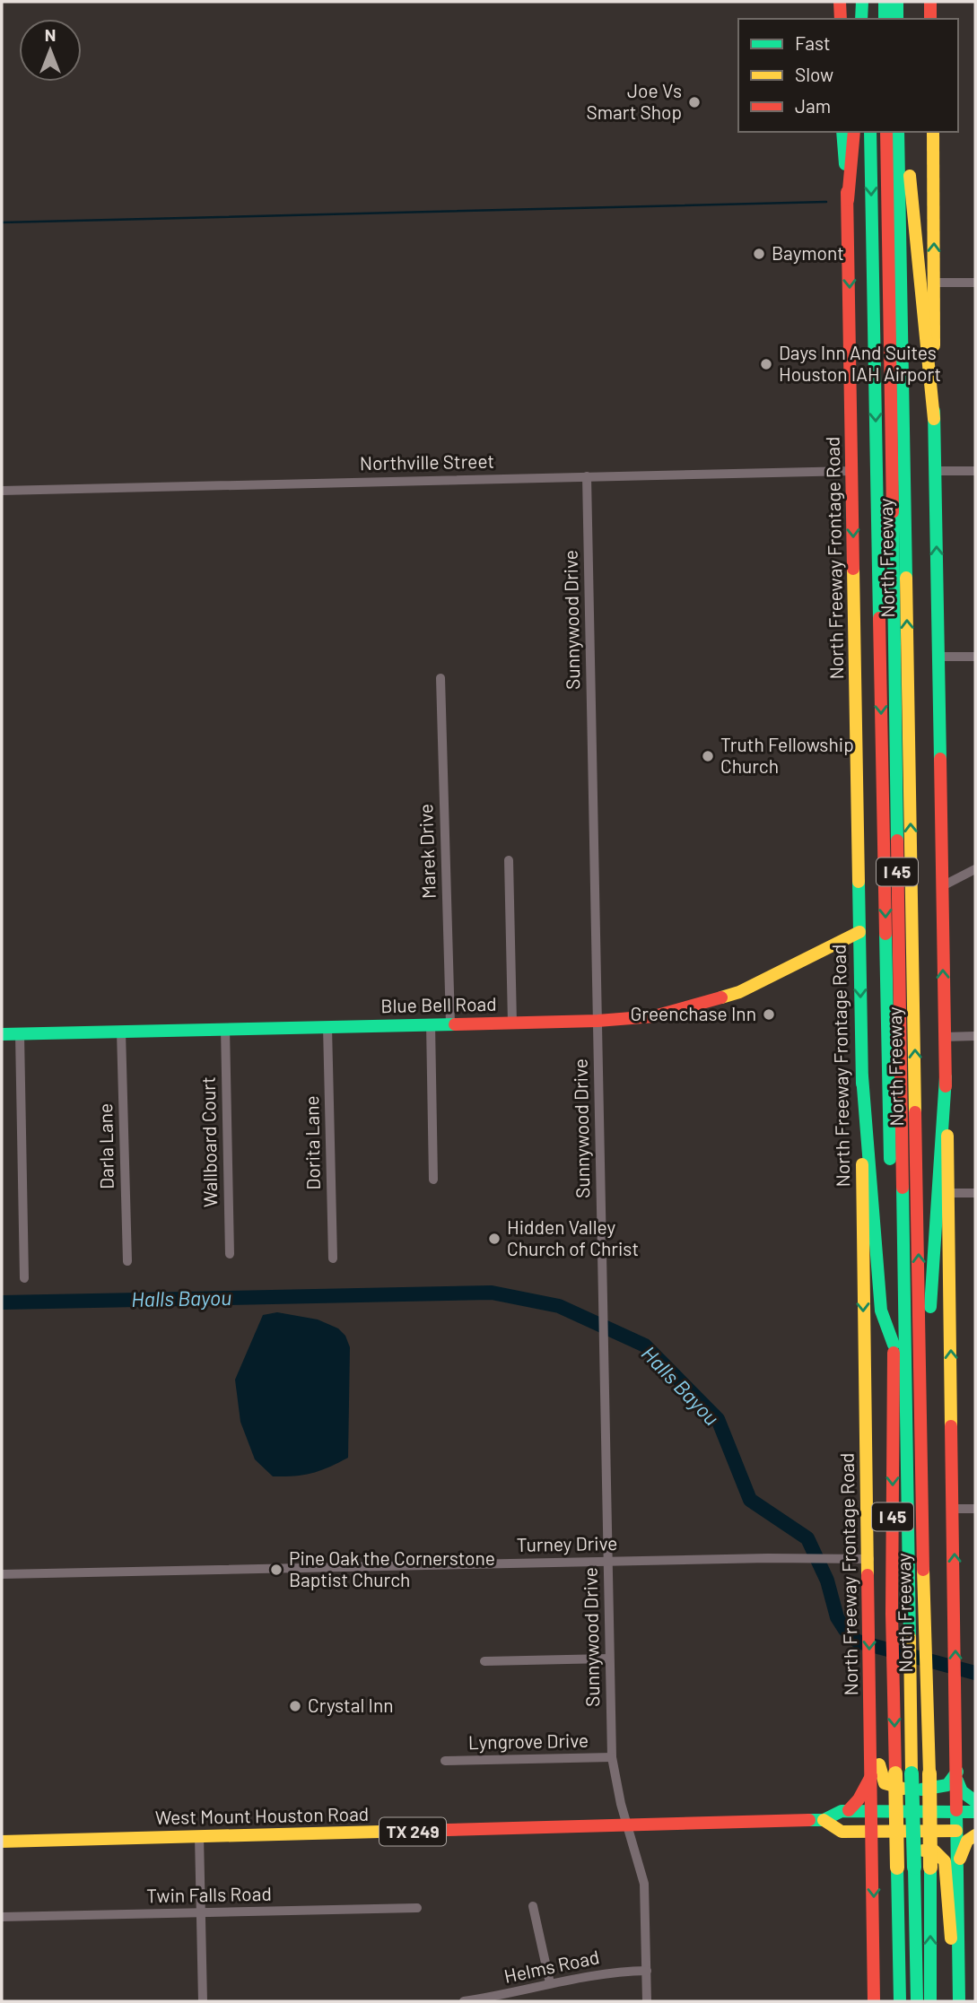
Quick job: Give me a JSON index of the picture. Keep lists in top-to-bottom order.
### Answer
{
  "streets": {
    "main road": [
      "North Freeway Frontage Road",
      "North Freeway",
      "I 45",
      "Blue Bell Road",
      "West Mount Houston Road",
      "TX 249"
    ],
    "street": [
      "Northville Street",
      "Sunnywood Drive",
      "Marek Drive",
      "Wallboard Court",
      "Dorita Lane",
      "Darla Lane",
      "Turney Drive",
      "Lyngrove Drive",
      "Twin Falls Road",
      "Helms Road"
    ]
  },
  "crossings": [
    ["Northville Street", "North Freeway Frontage Road"],
    ["Northville Street", "Sunnywood Drive"],
    ["North Freeway Frontage Road", "Blue Bell Road"],
    ["North Freeway Frontage Road", "Turney Drive"],
    ["North Freeway Frontage Road", "West Mount Houston Road"],
    ["Sunnywood Drive", "Blue Bell Road"],
    ["Sunnywood Drive", "Turney Drive"],
    ["Sunnywood Drive", "Lyngrove Drive"],
    ["Sunnywood Drive", "West Mount Houston Road"],
    ["Sunnywood Drive", "Helms Road"],
    ["Marek Drive", "Blue Bell Road"],
    ["Blue Bell Road", "Wallboard Court"],
    ["Blue Bell Road", "Dorita Lane"],
    ["Blue Bell Road", "Darla Lane"]
  ],
  "water": ["Halls Bayou"],
  "places": [
    "Joe Vs Smart Shop",
    "Baymont",
    "Days Inn And Suites Houston IAH Airport",
    "Truth Fellowship Church",
    "Greenchase Inn",
    "Hidden Valley Church of Christ",
    "Pine Oak the Cornerstone Baptist Church",
    "Crystal Inn"
  ],
  "legend": ["Fast", "Slow", "Jam"],
  "north": "top"
}
